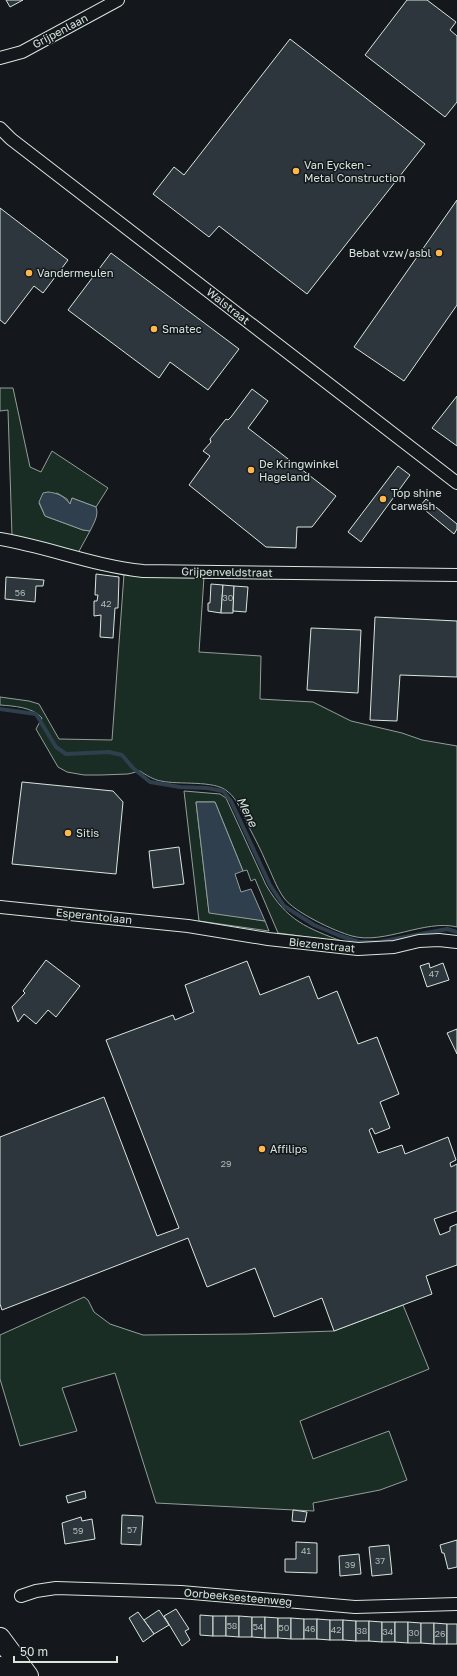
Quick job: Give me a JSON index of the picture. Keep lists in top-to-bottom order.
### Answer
{
  "streets": {
    "street": [
      "Grijpenlaan",
      "Walstraat",
      "Grijpenveldstraat",
      "Esperantolaan",
      "Biezenstraat",
      "Oorbeeksesteenweg"
    ]
  },
  "crossings": [
    ["Esperantolaan", "Biezenstraat"]
  ],
  "water": ["Mene"],
  "places": [
    "Van Eycken - Metal Construction",
    "Bebat vzw/asbl",
    "Vandermeulen",
    "Smatec",
    "De Kringwinkel Hageland",
    "Top shine carwash",
    "Sitis",
    "Affilips"
  ],
  "house_numbers": [
    "56",
    "30",
    "42",
    "47",
    "29",
    "57",
    "59",
    "41",
    "37",
    "39",
    "58",
    "54",
    "50",
    "46",
    "42",
    "38",
    "34",
    "30",
    "26"
  ],
  "scale_bar": "50 m"
}
